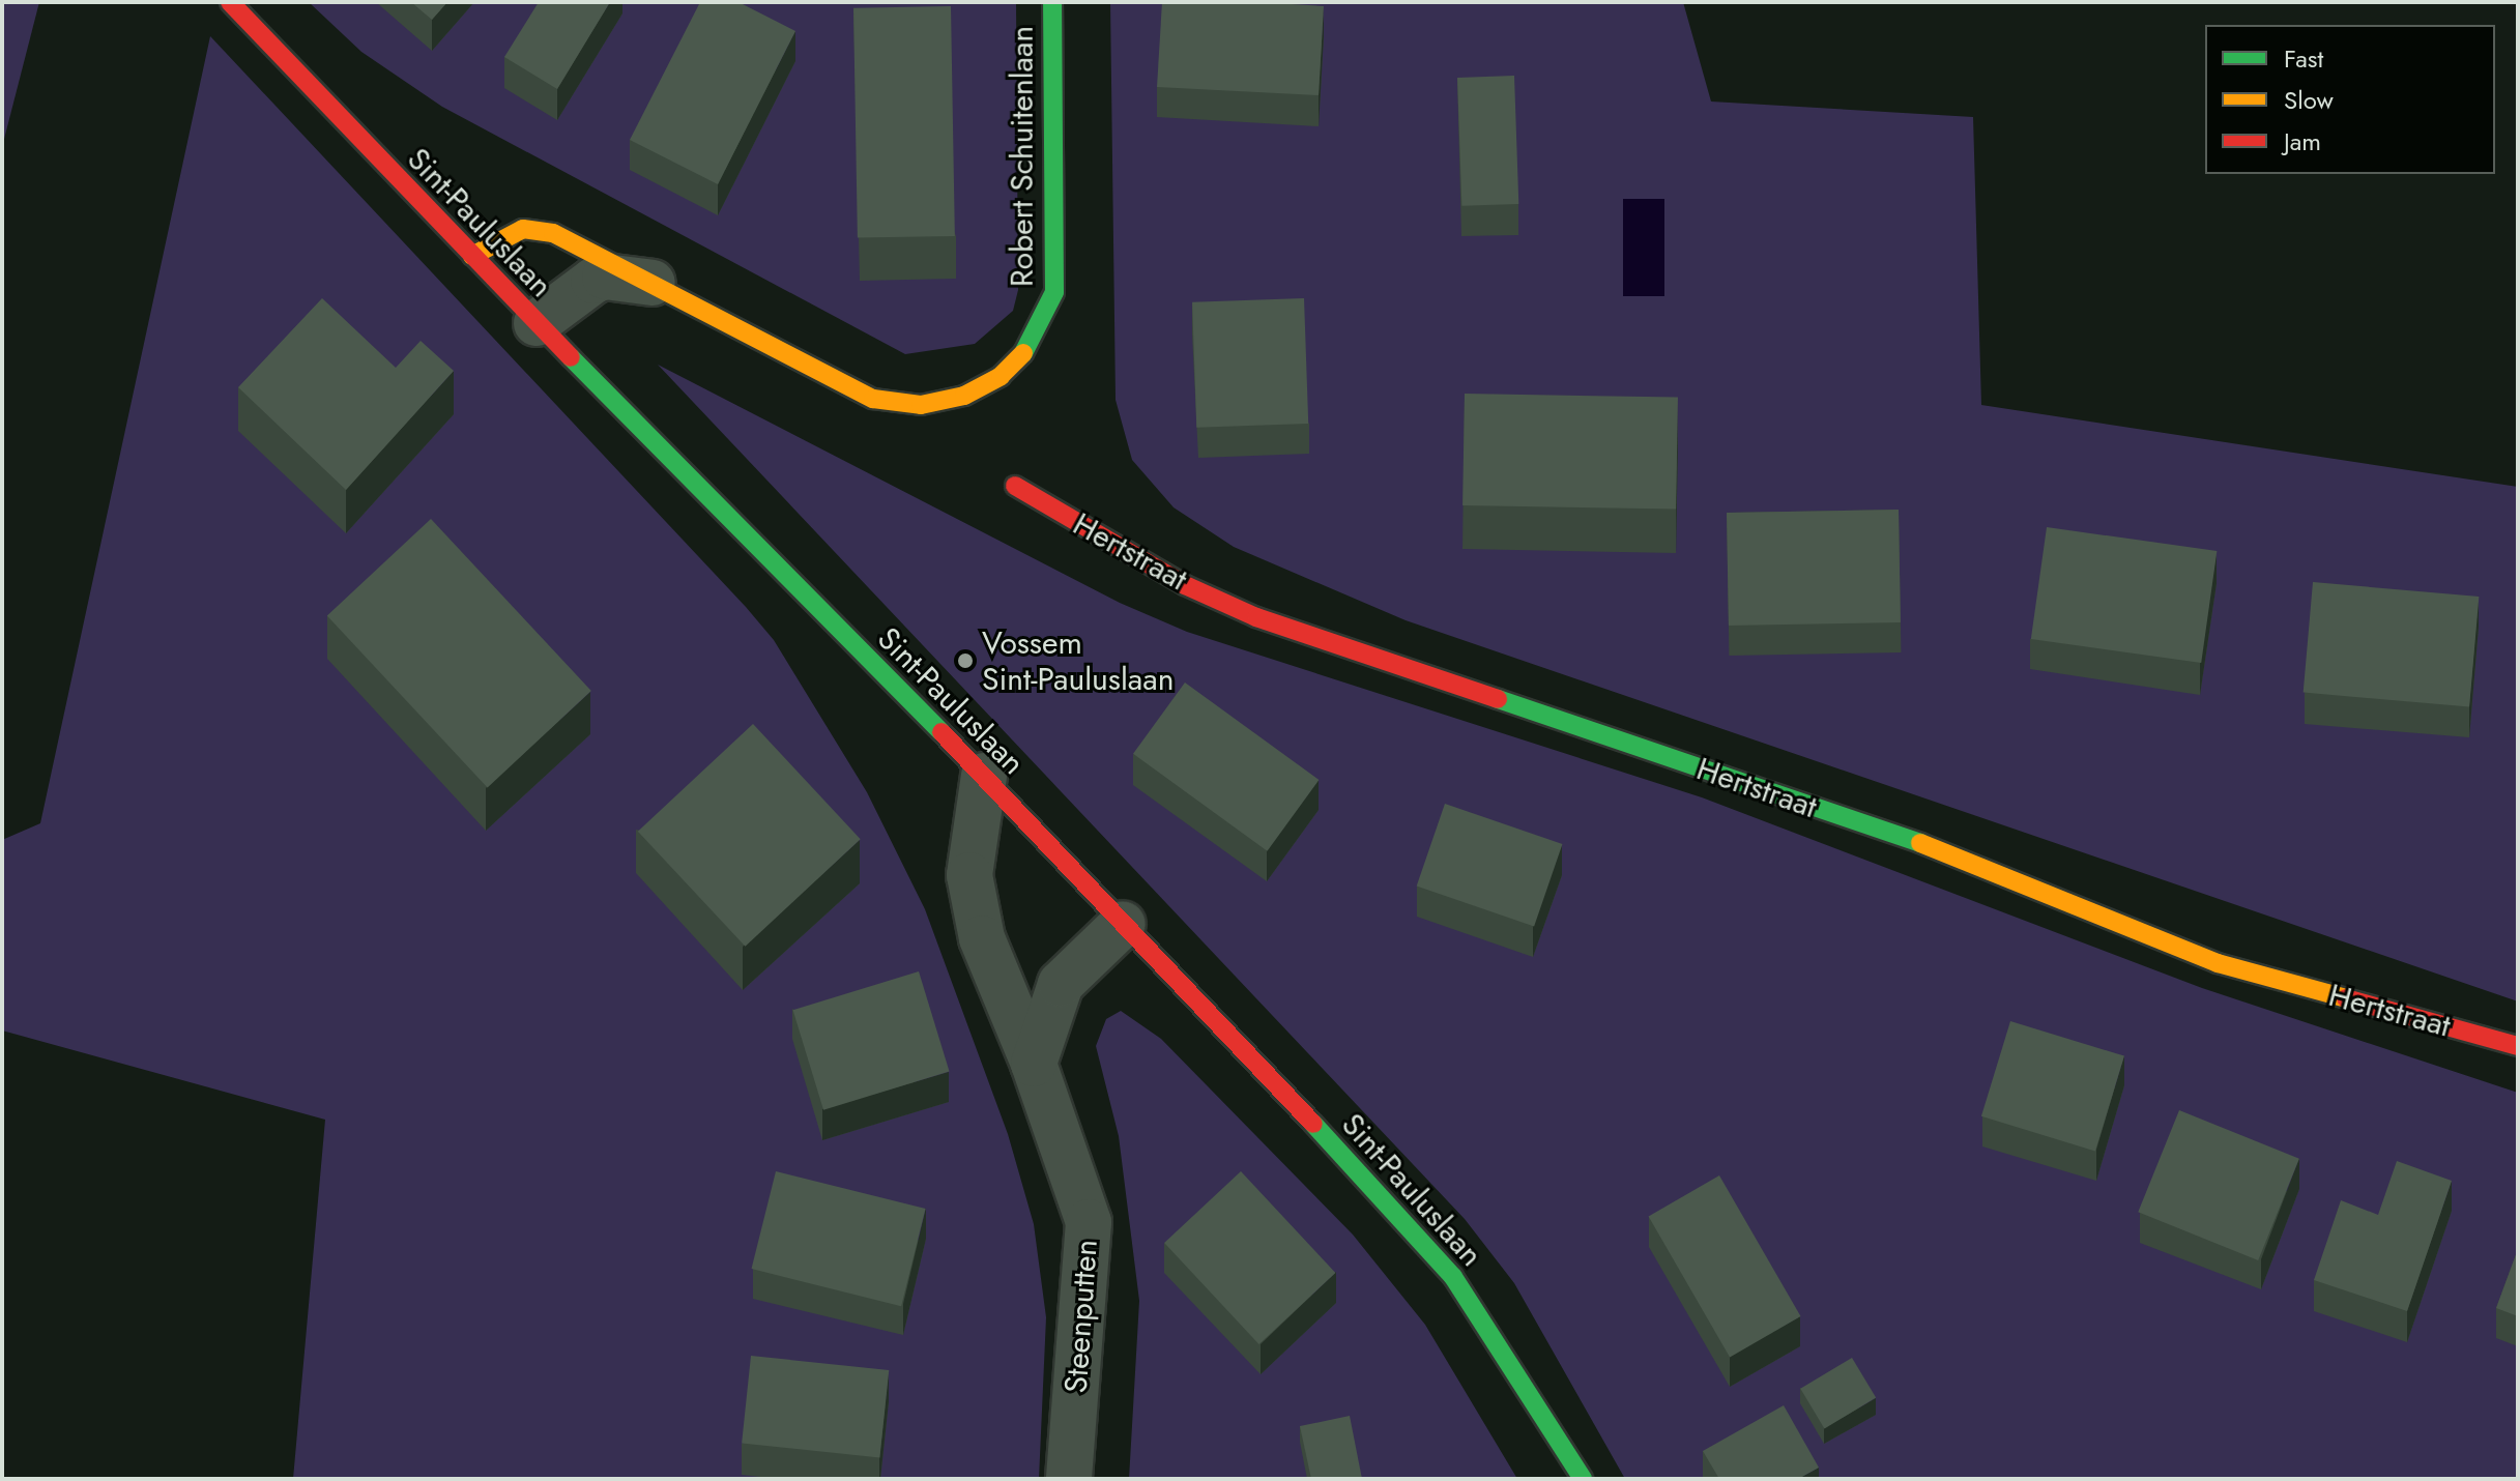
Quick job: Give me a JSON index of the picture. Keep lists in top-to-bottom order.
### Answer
{
  "streets": {
    "street": [
      "Robert Schuitenlaan",
      "Sint-Pauluslaan",
      "Hertstraat",
      "Steenputten"
    ]
  },
  "crossings": [
    ["Sint-Pauluslaan", "Steenputten"]
  ],
  "places": ["Vossem Sint-Pauluslaan"],
  "legend": ["Fast", "Slow", "Jam"]
}
